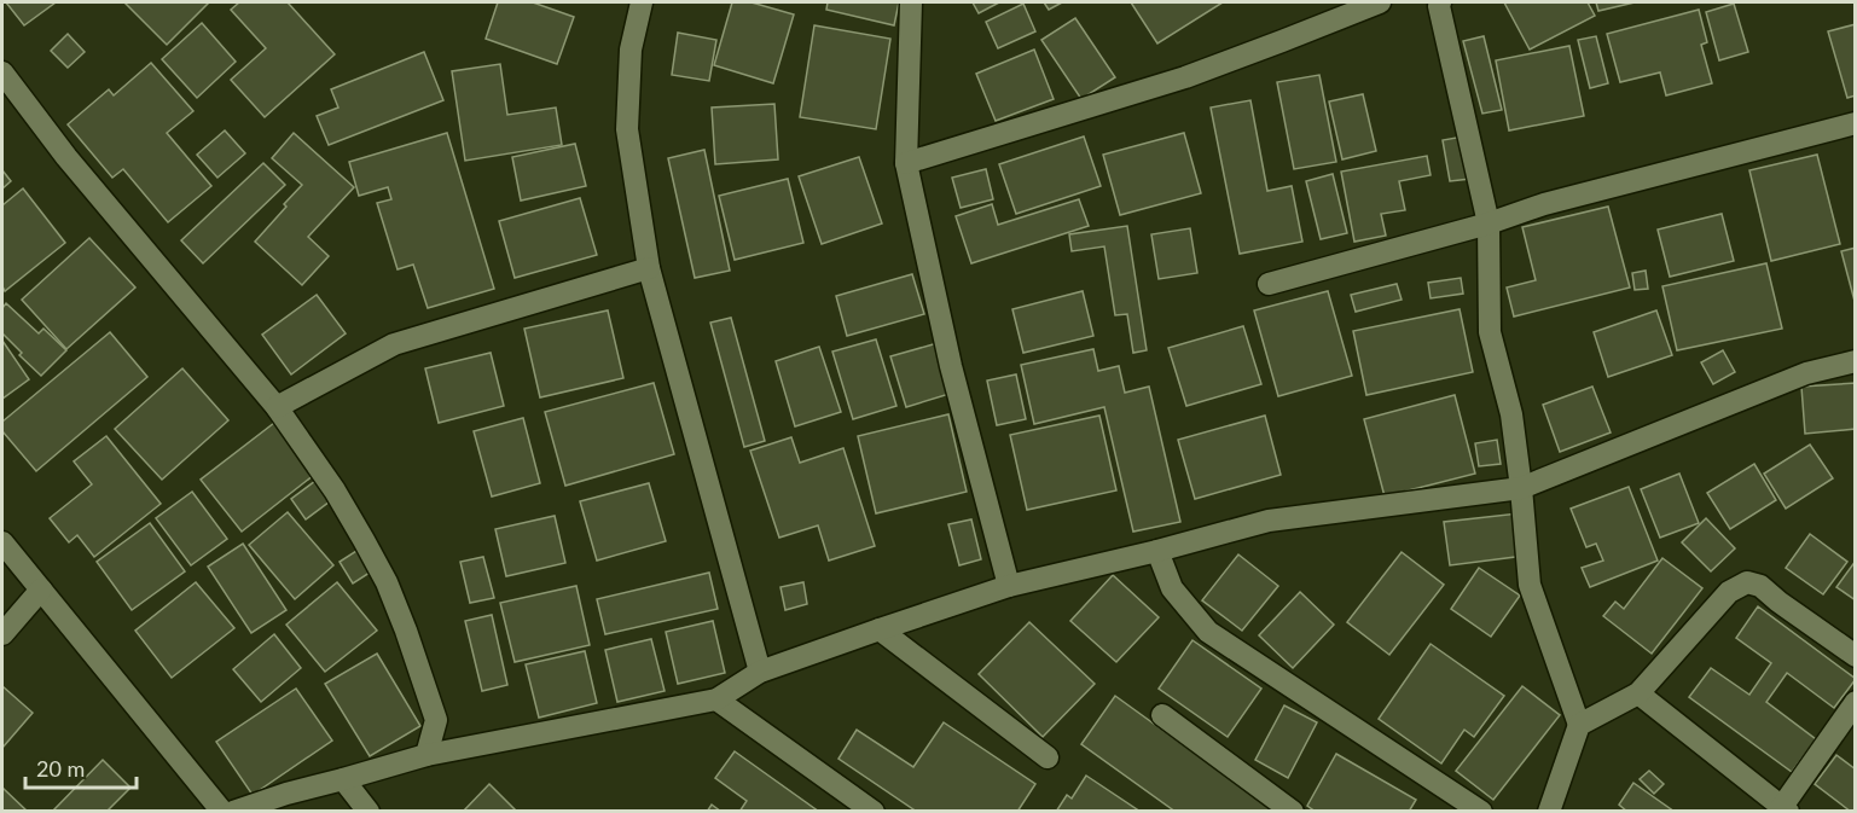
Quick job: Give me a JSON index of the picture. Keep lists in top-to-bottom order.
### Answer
{
  "scale_bar": "20 m"
}
